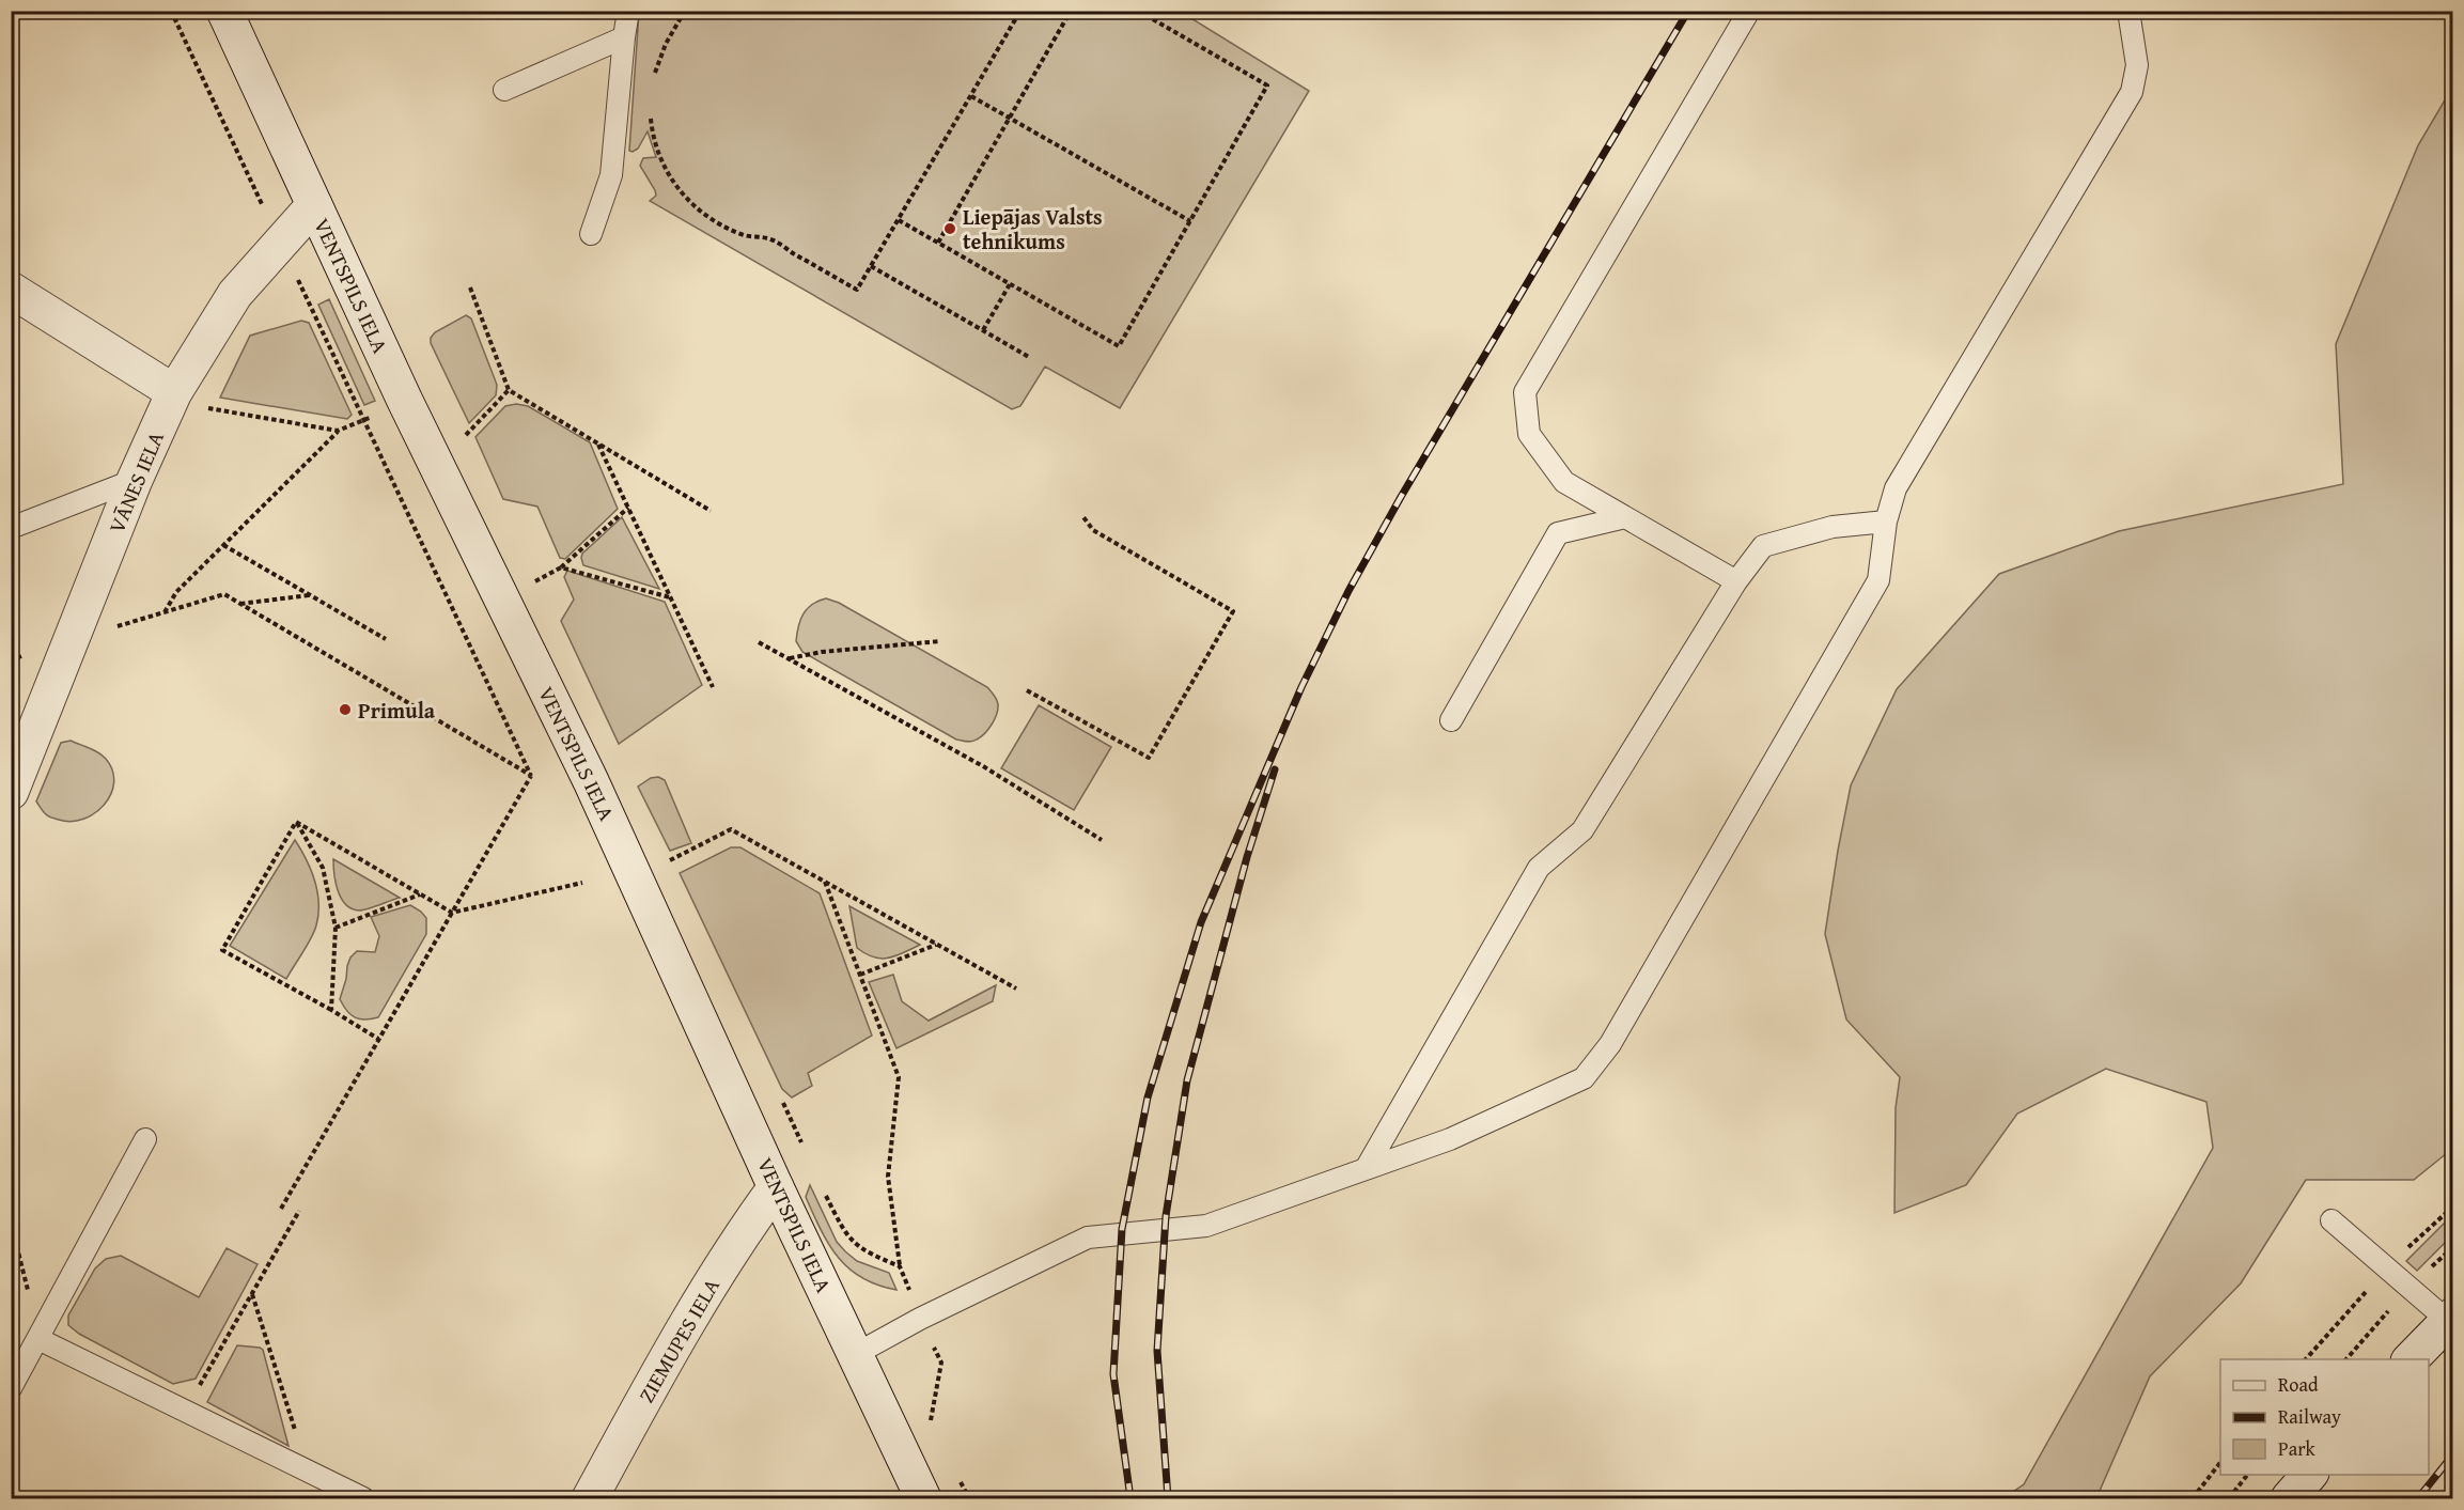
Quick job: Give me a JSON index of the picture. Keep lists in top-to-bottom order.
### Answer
{
  "streets": {
    "street": ["VENTSPILS IELA", "VĀNES IELA", "ZIEMUPES IELA"]
  },
  "crossings": [
    ["VENTSPILS IELA", "VĀNES IELA"],
    ["VENTSPILS IELA", "ZIEMUPES IELA"]
  ],
  "places": ["Liepājas Valsts tehnikums", "Primula"],
  "legend": ["Road", "Railway", "Park"]
}
